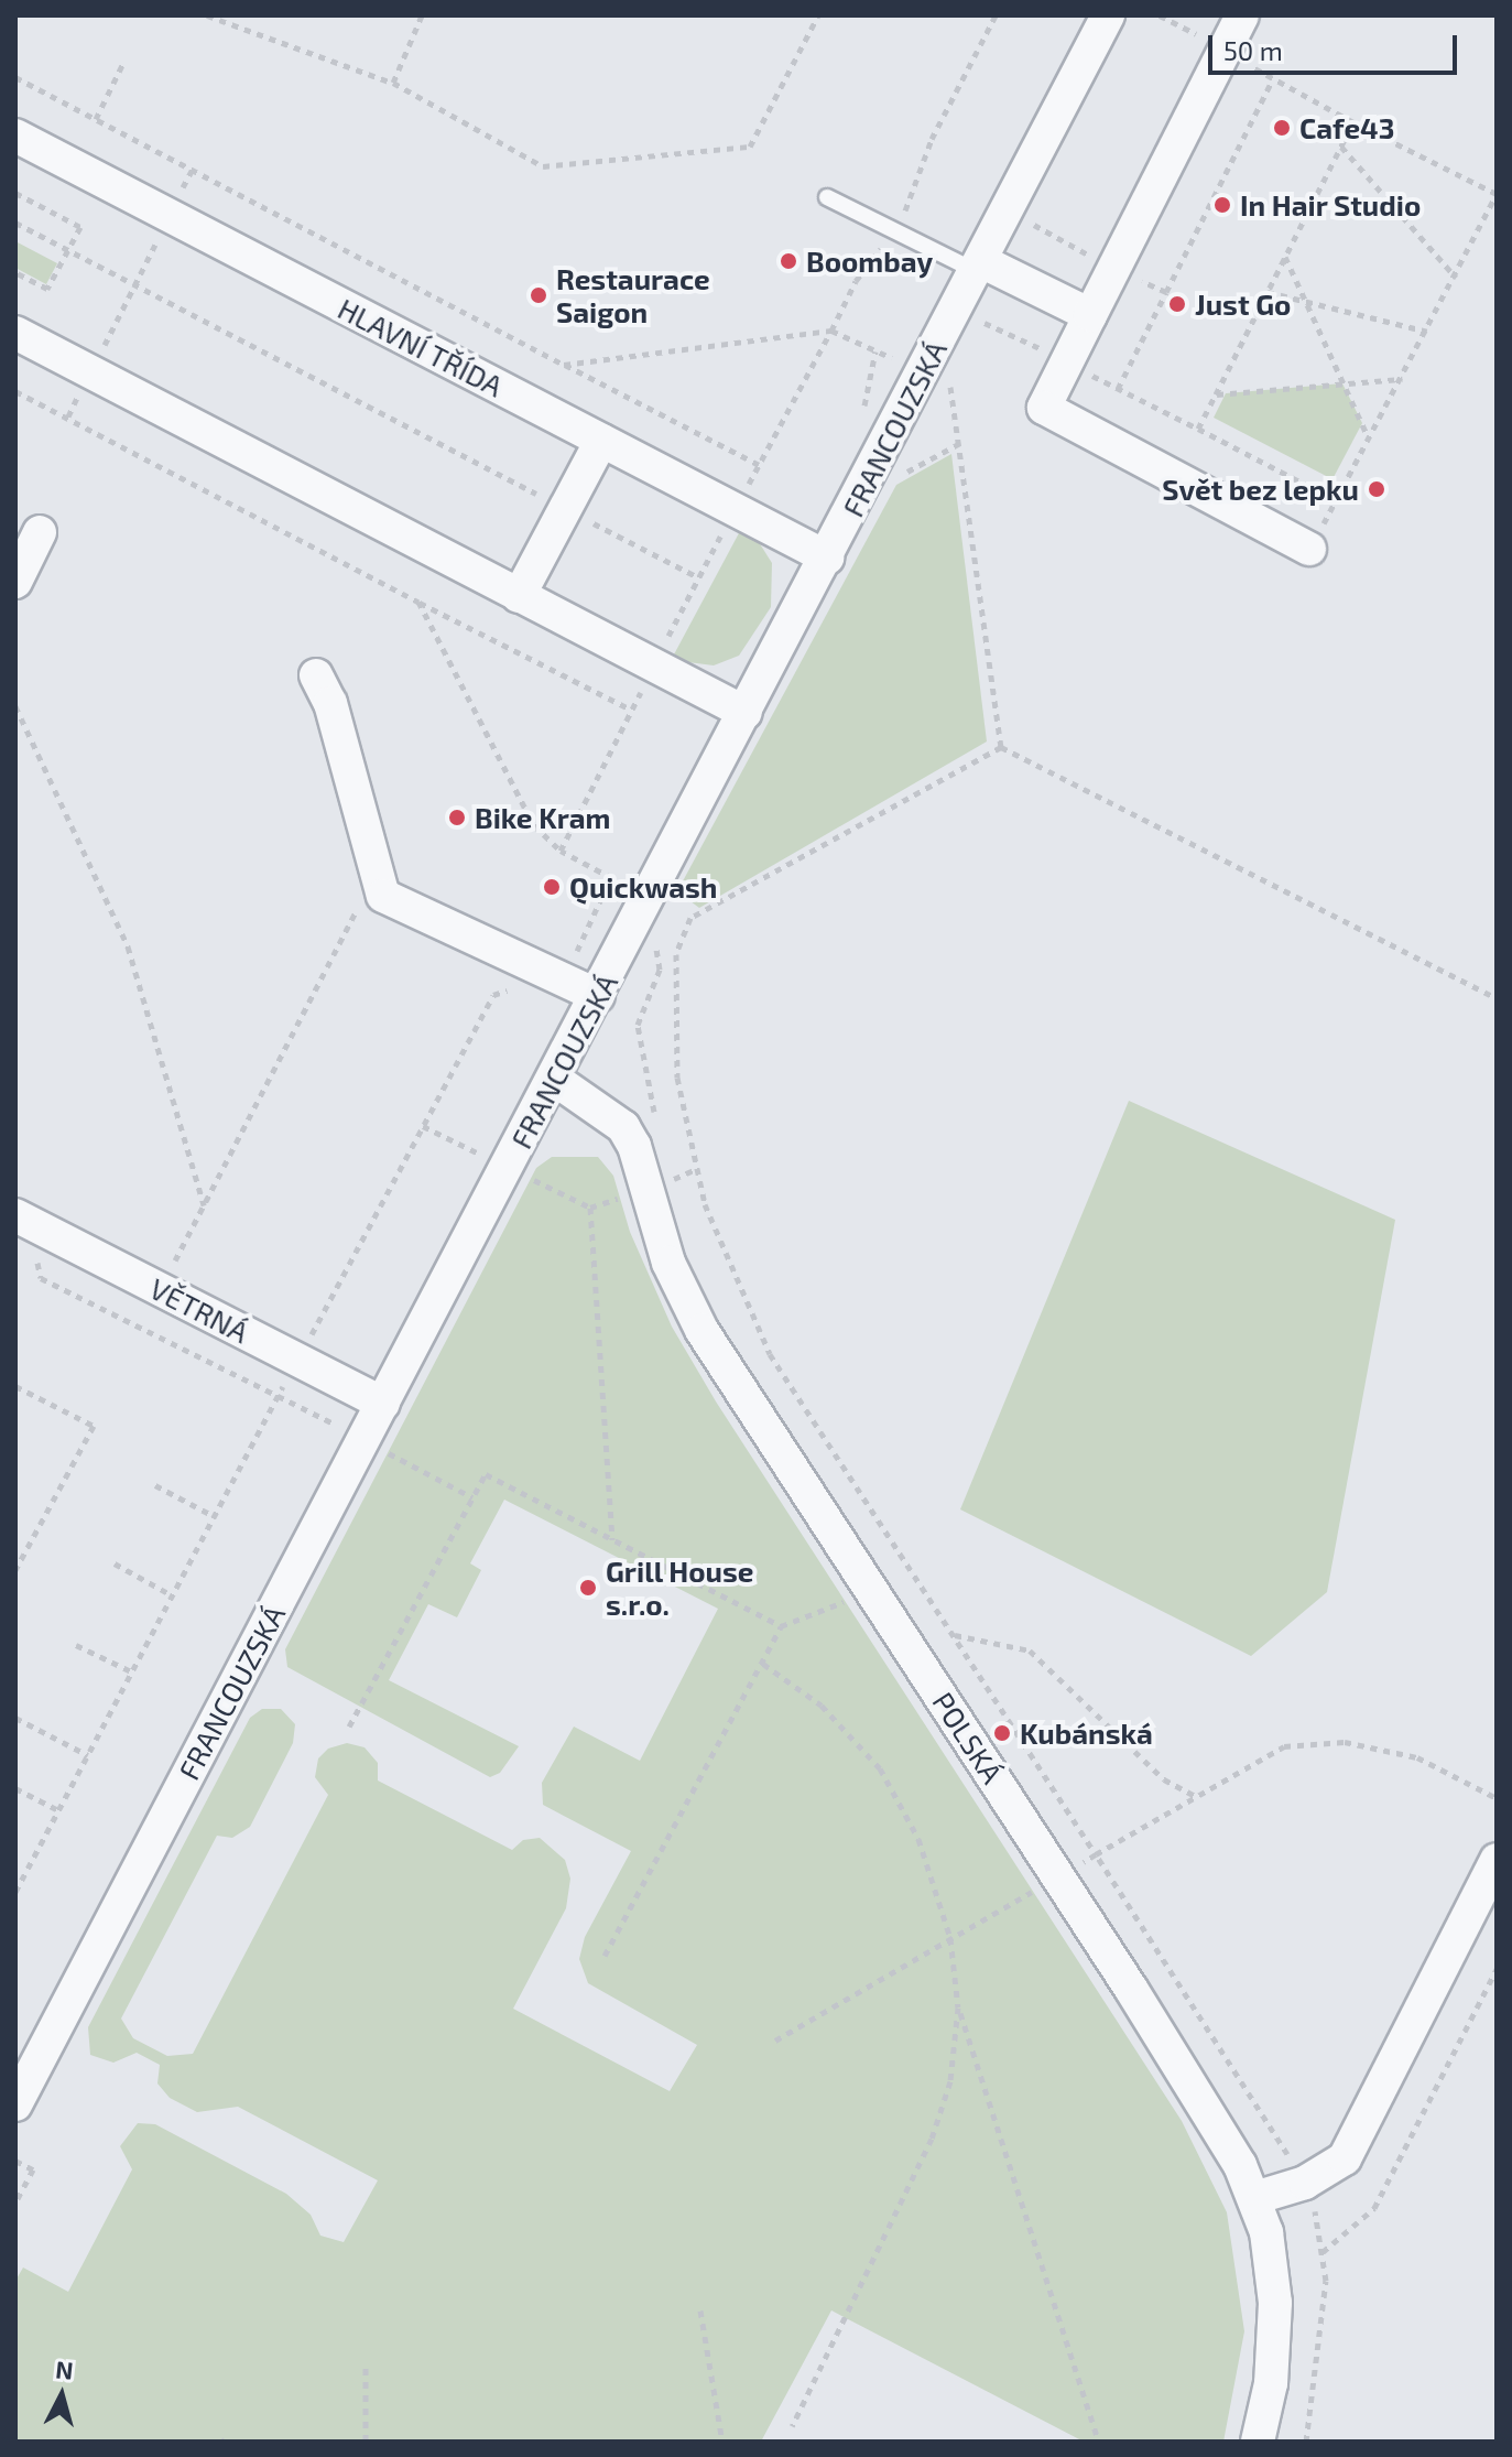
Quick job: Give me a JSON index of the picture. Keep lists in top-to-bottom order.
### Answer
{
  "streets": {
    "street": [
      "HLAVNÍ TŘÍDA",
      "FRANCOUZSKÁ",
      "VĚTRNÁ",
      "POLSKÁ"
    ]
  },
  "crossings": [
    ["HLAVNÍ TŘÍDA", "FRANCOUZSKÁ"],
    ["FRANCOUZSKÁ", "VĚTRNÁ"],
    ["FRANCOUZSKÁ", "POLSKÁ"]
  ],
  "places": [
    "Cafe43",
    "In Hair Studio",
    "Boombay",
    "Restaurace Saigon",
    "Just Go",
    "Svět bez lepku",
    "Bike Kram",
    "Quickwash",
    "Grill House s.r.o.",
    "Kubánská"
  ],
  "scale_bar": "50 m",
  "north": "top"
}
